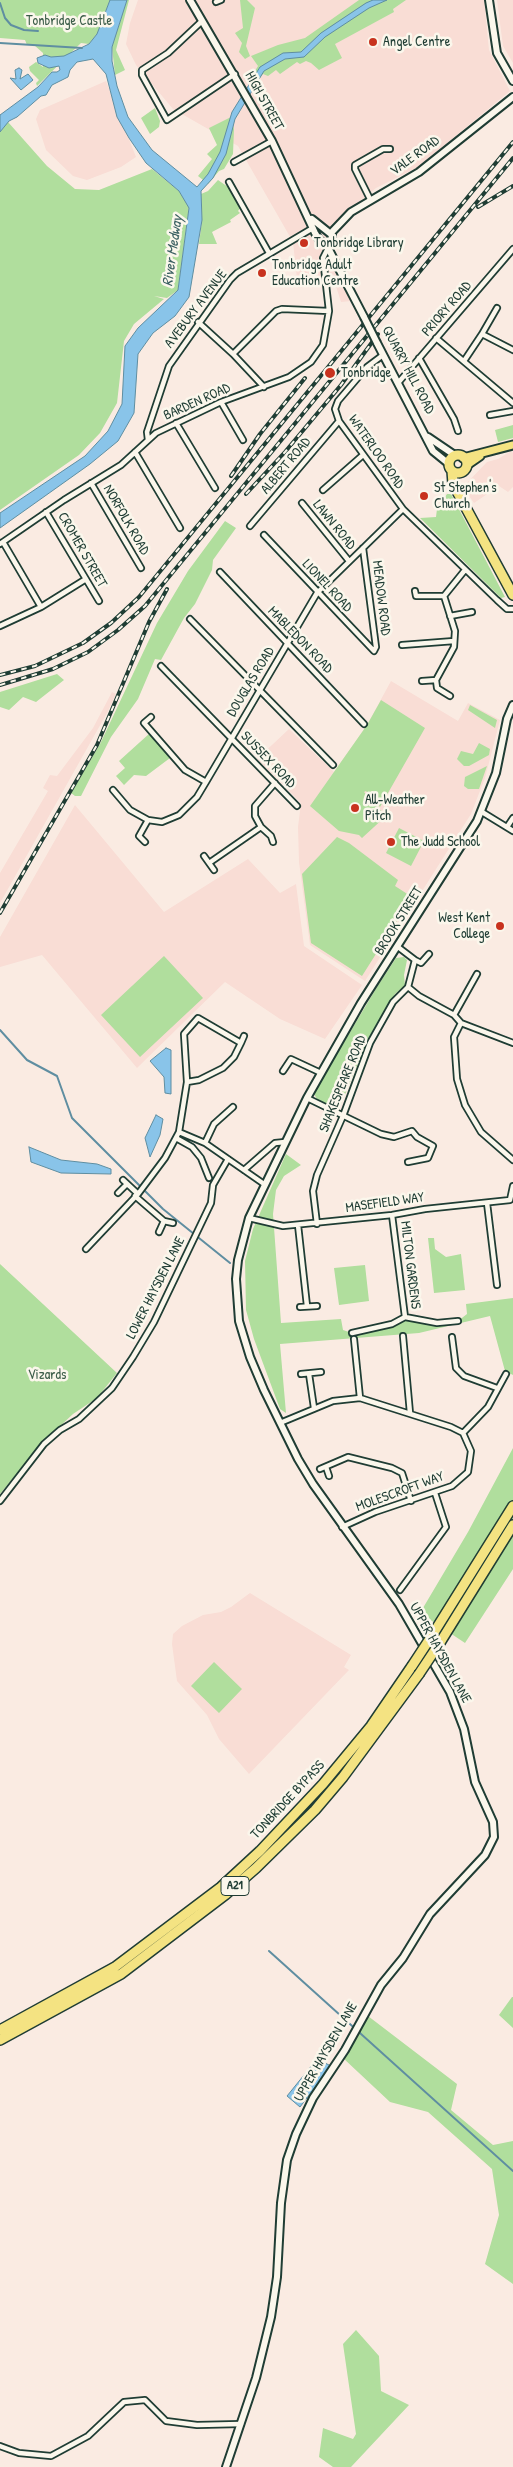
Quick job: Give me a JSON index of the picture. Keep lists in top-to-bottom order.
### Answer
{
  "streets": {
    "highway": ["QUARRY HILL ROAD", "TONBRIDGE BYPASS", "A21"],
    "street": [
      "HIGH STREET",
      "VALE ROAD",
      "AVEBURY AVENUE",
      "PRIORY ROAD",
      "BARDEN ROAD",
      "WATERLOO ROAD",
      "ALBERT ROAD",
      "NORFOLK ROAD",
      "LAWN ROAD",
      "CROMER STREET",
      "LIONEL ROAD",
      "MEADOW ROAD",
      "MABLEDON ROAD",
      "DOUGLAS ROAD",
      "SUSSEX ROAD",
      "BROOK STREET",
      "SHAKESPEARE ROAD",
      "MASEFIELD WAY",
      "MILTON GARDENS",
      "LOWER HAYSDEN LANE",
      "MOLESCROFT WAY",
      "UPPER HAYSDEN LANE"
    ]
  },
  "crossings": [
    ["HIGH STREET", "VALE ROAD"],
    ["HIGH STREET", "AVEBURY AVENUE"],
    ["HIGH STREET", "QUARRY HILL ROAD"],
    ["HIGH STREET", "BARDEN ROAD"],
    ["AVEBURY AVENUE", "BARDEN ROAD"],
    ["PRIORY ROAD", "QUARRY HILL ROAD"],
    ["QUARRY HILL ROAD", "BARDEN ROAD"],
    ["QUARRY HILL ROAD", "WATERLOO ROAD"],
    ["BARDEN ROAD", "NORFOLK ROAD"],
    ["BARDEN ROAD", "CROMER STREET"],
    ["WATERLOO ROAD", "ALBERT ROAD"],
    ["WATERLOO ROAD", "DOUGLAS ROAD"],
    ["LAWN ROAD", "DOUGLAS ROAD"],
    ["LIONEL ROAD", "MEADOW ROAD"],
    ["LIONEL ROAD", "DOUGLAS ROAD"],
    ["MEADOW ROAD", "DOUGLAS ROAD"],
    ["MABLEDON ROAD", "DOUGLAS ROAD"],
    ["DOUGLAS ROAD", "SUSSEX ROAD"],
    ["BROOK STREET", "UPPER HAYSDEN LANE"],
    ["SHAKESPEARE ROAD", "MASEFIELD WAY"],
    ["MASEFIELD WAY", "MILTON GARDENS"],
    ["MASEFIELD WAY", "UPPER HAYSDEN LANE"],
    ["MOLESCROFT WAY", "UPPER HAYSDEN LANE"]
  ],
  "water": ["River Medway"],
  "parks": ["Tonbridge Castle", "Vizards"],
  "places": [
    "Angel Centre",
    "Tonbridge Library",
    "Tonbridge Adult Education Centre",
    "Tonbridge",
    "St Stephen's Church",
    "All-Weather Pitch",
    "The Judd School",
    "West Kent College"
  ]
}
